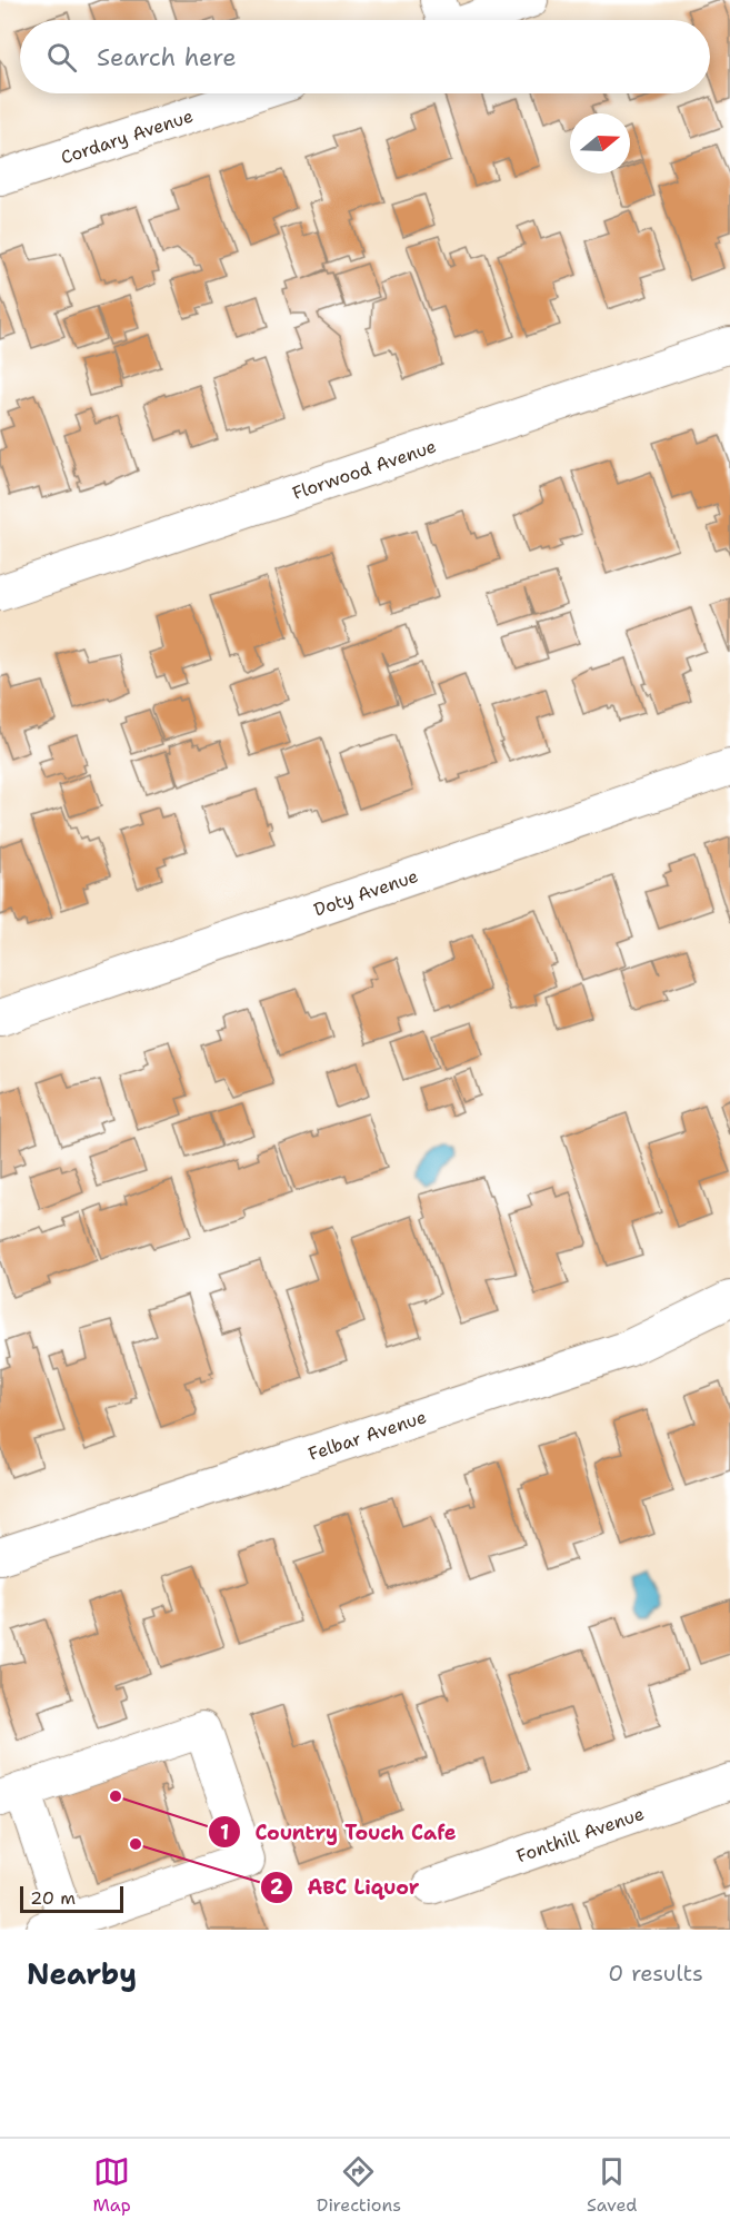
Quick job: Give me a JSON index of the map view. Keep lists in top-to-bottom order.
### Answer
{
  "streets": {
    "street": [
      "Cordary Avenue",
      "Florwood Avenue",
      "Doty Avenue",
      "Felbar Avenue",
      "Fonthill Avenue"
    ]
  },
  "places": ["Country Touch Cafe", "ABC Liquor"],
  "scale_bar": "20 m",
  "north": "right",
  "page": {
    "search": "Search here",
    "scale": "20 m",
    "heading": ["Nearby", "0 results"],
    "nav": ["Map", "Directions", "Saved"]
  }
}
